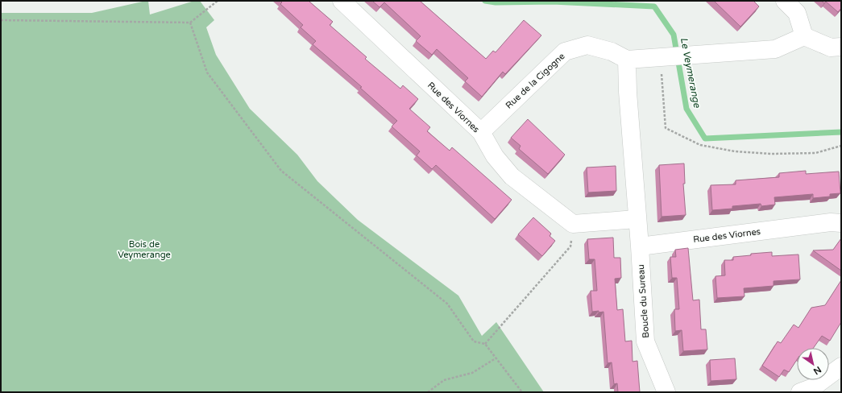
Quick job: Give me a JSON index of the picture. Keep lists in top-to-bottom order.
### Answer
{
  "streets": {
    "street": ["Rue de la Cigogne", "Rue des Viornes", "Boucle du Sureau"]
  },
  "crossings": [
    ["Rue de la Cigogne", "Rue des Viornes"],
    ["Rue des Viornes", "Boucle du Sureau"]
  ],
  "water": ["Le Veymerange"],
  "parks": ["Bois de Veymerange"],
  "north": "bottom right"
}
